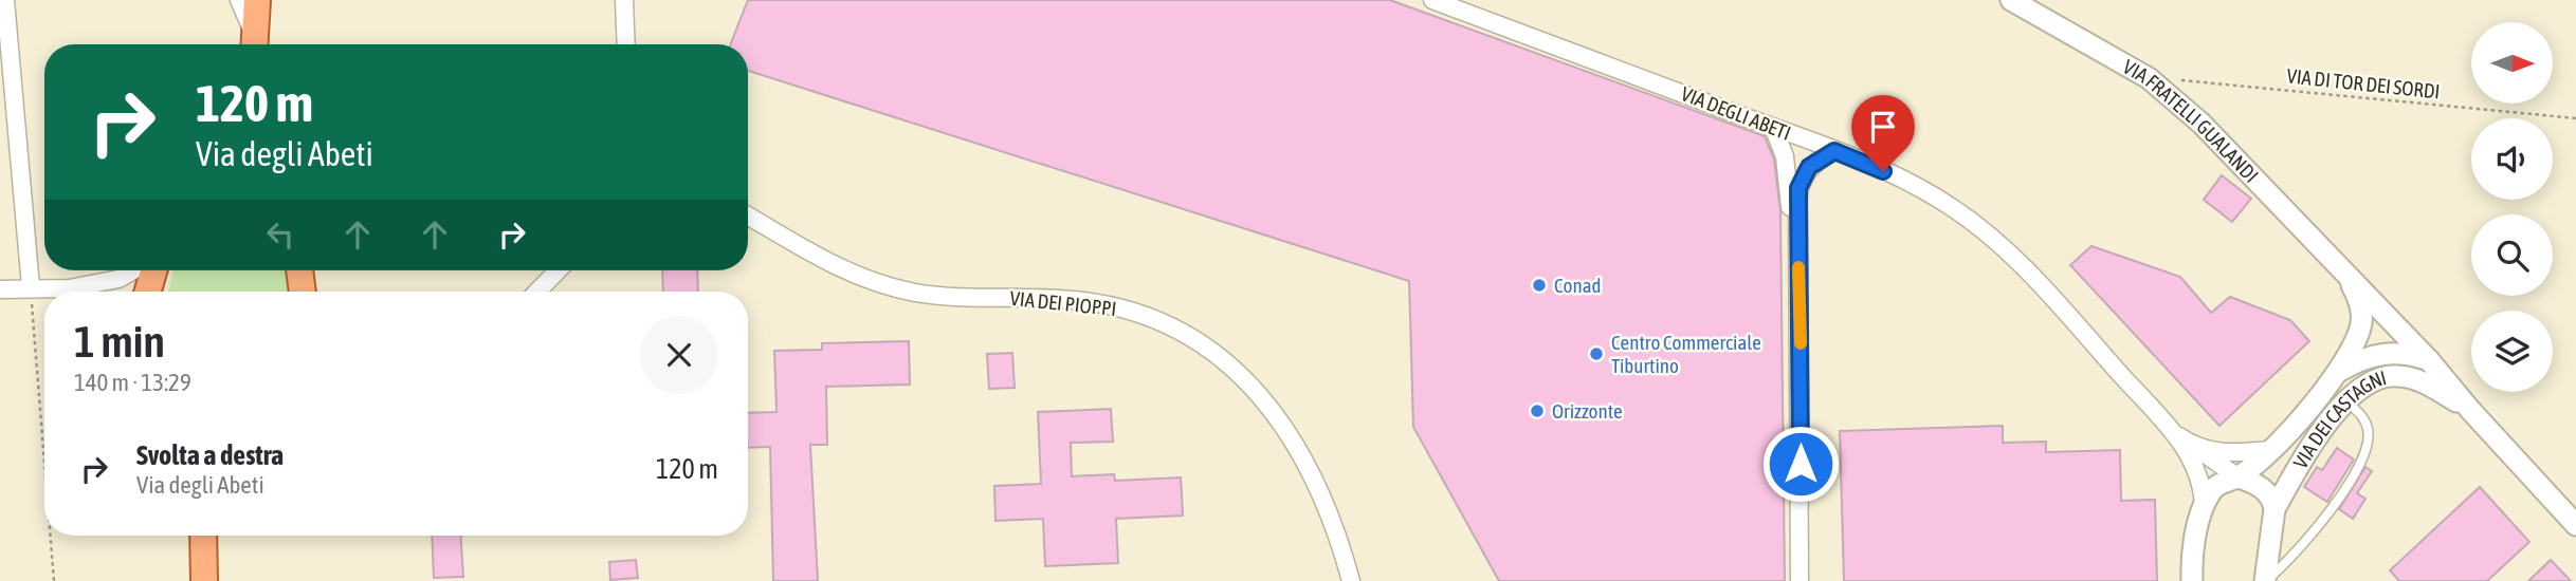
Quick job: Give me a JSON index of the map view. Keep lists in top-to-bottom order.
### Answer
{
  "streets": {
    "street": [
      "VIA DEGLI ABETI",
      "VIA FRATELLI GUALANDI",
      "VIA DEI PIOPPI",
      "VIA DEI CASTAGNI"
    ],
    "path": ["VIA DI TOR DEI SORDI"]
  },
  "crossings": [
    ["VIA DI TOR DEI SORDI", "VIA FRATELLI GUALANDI"],
    ["VIA DEGLI ABETI", "VIA DEI CASTAGNI"],
    ["VIA FRATELLI GUALANDI", "VIA DEI CASTAGNI"]
  ],
  "places": ["Conad", "Centro Commerciale Tiburtino", "Orizzonte"],
  "north": "right",
  "page": {
    "turn": ["120 m", "Via degli Abeti"],
    "heading": ["1 min", "140 m · 13:29"],
    "list": [
      {
        "name": "Svolta a destra",
        "note": "Via degli Abeti",
        "value": "120 m"
      }
    ]
  }
}
